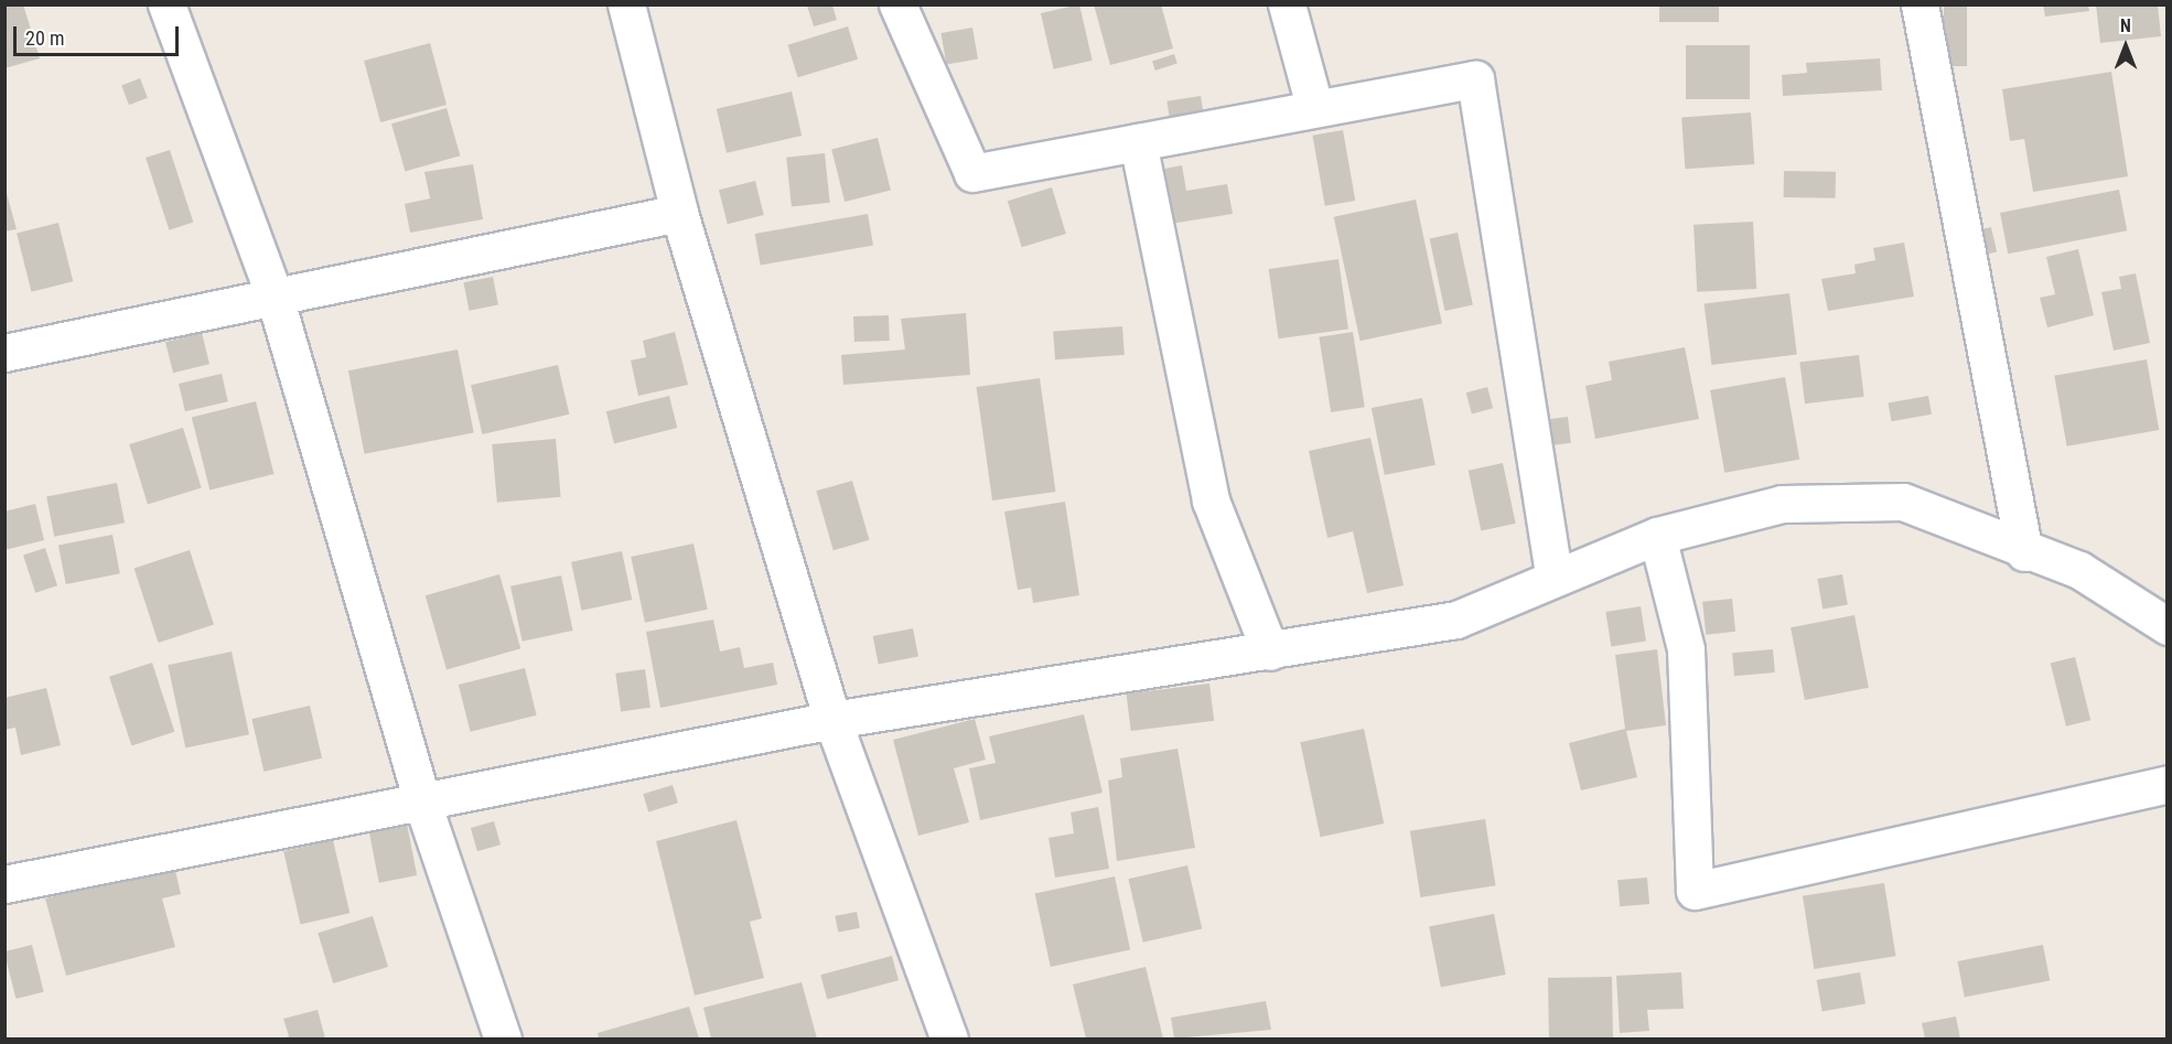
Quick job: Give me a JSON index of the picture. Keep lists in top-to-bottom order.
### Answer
{
  "scale_bar": "20 m",
  "north": "top"
}
